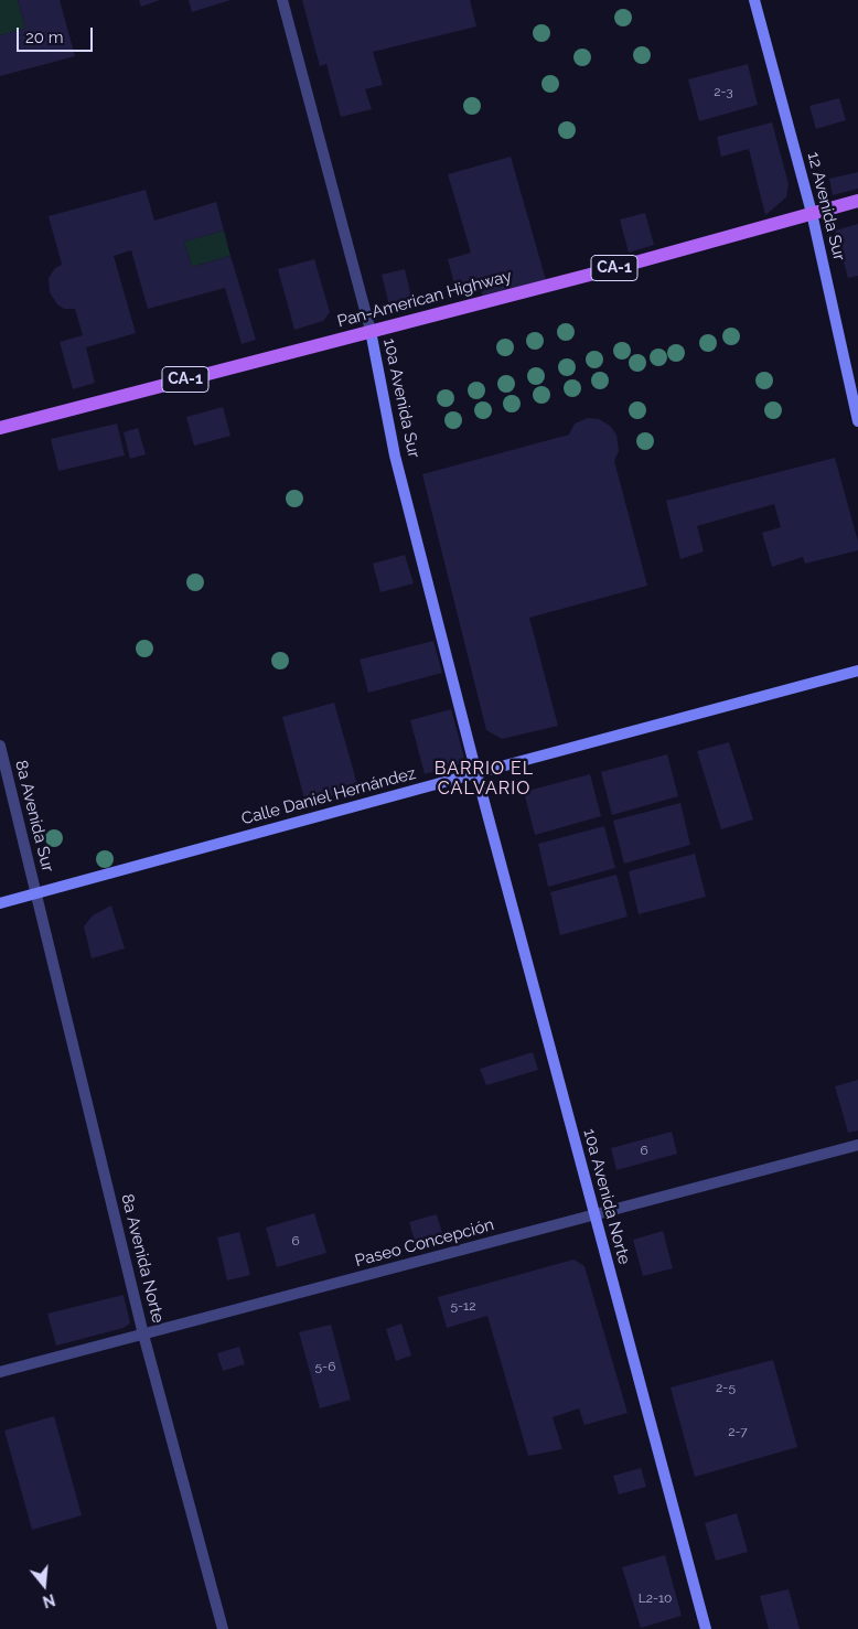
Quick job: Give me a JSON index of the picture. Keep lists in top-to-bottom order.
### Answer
{
  "streets": {
    "main road": ["CA-1", "Pan-American Highway"],
    "street": [
      "12 Avenida Sur",
      "10a Avenida Sur",
      "Calle Daniel Hernández",
      "8a Avenida Sur",
      "10a Avenida Norte",
      "Paseo Concepción",
      "8a Avenida Norte"
    ]
  },
  "crossings": [
    ["12 Avenida Sur", "Pan-American Highway"],
    ["Pan-American Highway", "10a Avenida Sur"],
    ["10a Avenida Sur", "Calle Daniel Hernández"],
    ["10a Avenida Sur", "10a Avenida Norte"],
    ["Calle Daniel Hernández", "8a Avenida Sur"],
    ["Calle Daniel Hernández", "10a Avenida Norte"],
    ["Calle Daniel Hernández", "8a Avenida Norte"],
    ["8a Avenida Sur", "8a Avenida Norte"],
    ["10a Avenida Norte", "Paseo Concepción"],
    ["Paseo Concepción", "8a Avenida Norte"]
  ],
  "districts": ["BARRIO EL CALVARIO"],
  "house_numbers": [
    "2-3",
    "6",
    "6",
    "5-12",
    "5-6",
    "2-5",
    "2-7",
    "L2-10"
  ],
  "scale_bar": "20 m",
  "north": "bottom"
}
